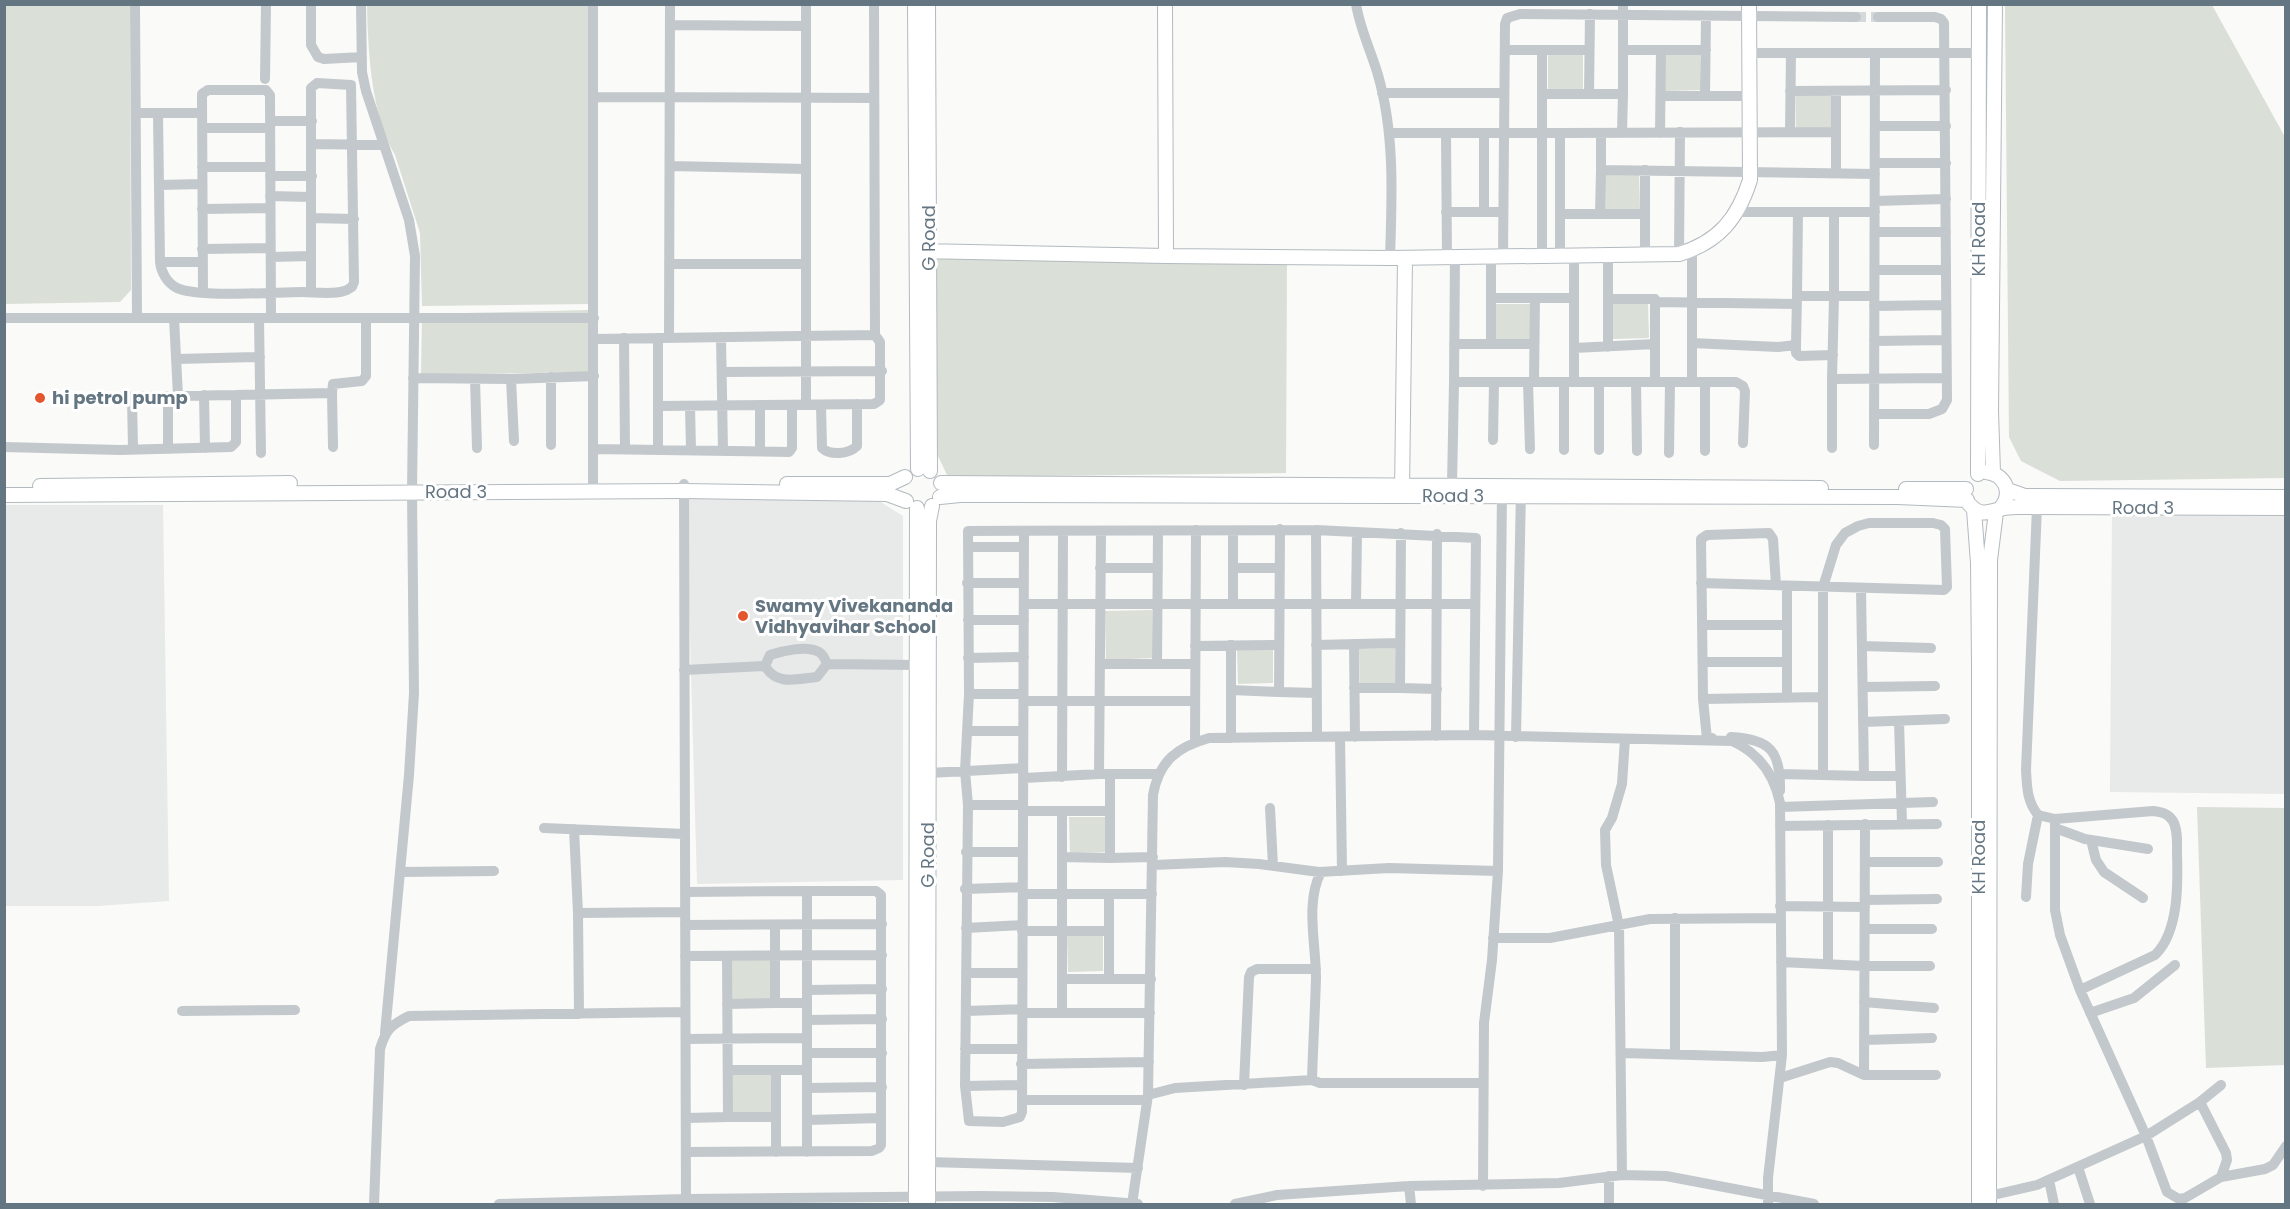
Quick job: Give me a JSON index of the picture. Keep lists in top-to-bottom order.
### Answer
{
  "streets": {
    "street": ["G Road", "KH Road", "Road 3"]
  },
  "crossings": [
    ["G Road", "Road 3"],
    ["KH Road", "Road 3"]
  ],
  "places": ["hi petrol pump", "Swamy Vivekananda Vidhyavihar School"]
}
